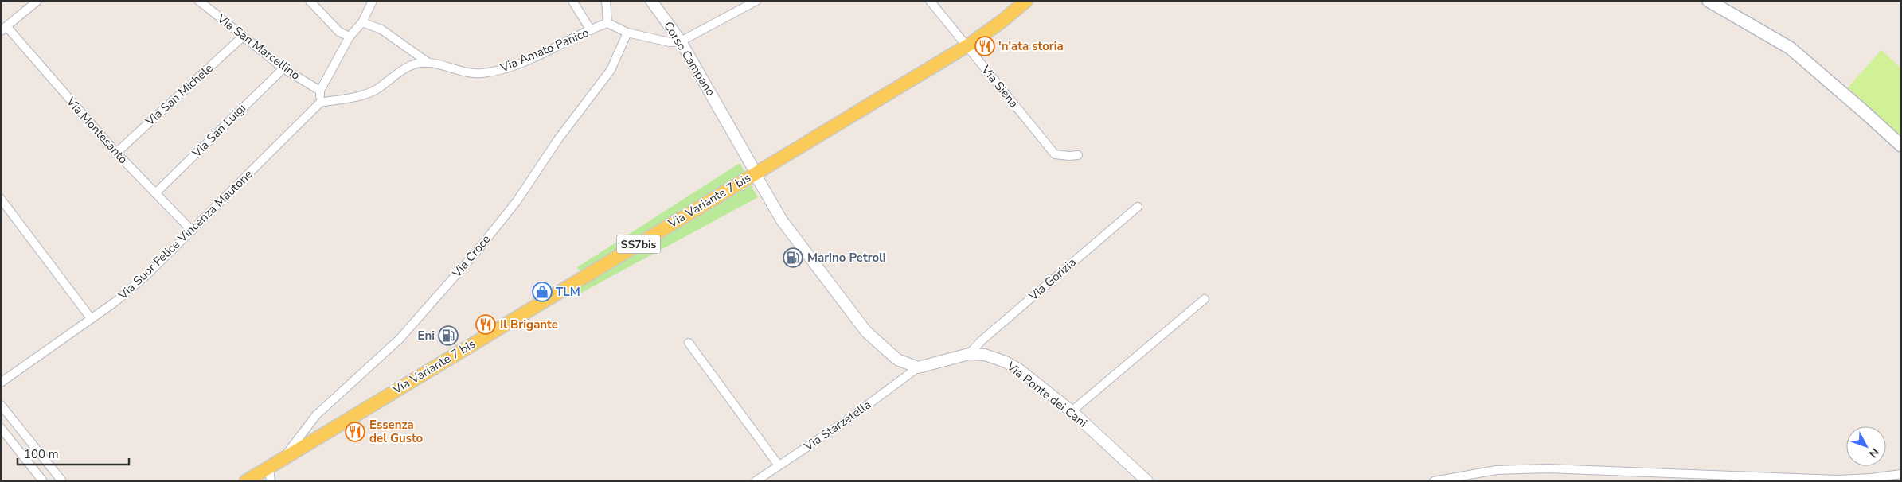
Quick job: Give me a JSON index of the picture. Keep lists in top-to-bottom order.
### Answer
{
  "streets": {
    "main road": ["Via Variante 7 bis", "SS7bis"],
    "street": [
      "Via San Marcellino",
      "Via Amato Panico",
      "Corso Campano",
      "Via Siena",
      "Via San Michele",
      "Via Montesanto",
      "Via San Luigi",
      "Via Suor Felice Vincenza Mautone",
      "Via Croce",
      "Via Gorizia",
      "Via Ponte dei Cani",
      "Via Starzetella"
    ]
  },
  "crossings": [
    ["Via San Marcellino", "Via San Michele"],
    ["Via San Marcellino", "Via San Luigi"],
    ["Via Siena", "Via Variante 7 bis"],
    ["Via San Michele", "Via Montesanto"],
    ["Via Montesanto", "Via San Luigi"],
    ["Via Montesanto", "Via Suor Felice Vincenza Mautone"],
    ["Via Variante 7 bis", "Via Croce"],
    ["Via Gorizia", "Via Ponte dei Cani"],
    ["Via Ponte dei Cani", "Via Starzetella"]
  ],
  "places": {
    "restaurant": ["'n'ata storia", "Il Brigante", "Essenza del Gusto"],
    "fuel station": ["Marino Petroli", "Eni"],
    "shop": ["TLM"]
  },
  "scale_bar": "100 m",
  "north": "bottom right"
}
